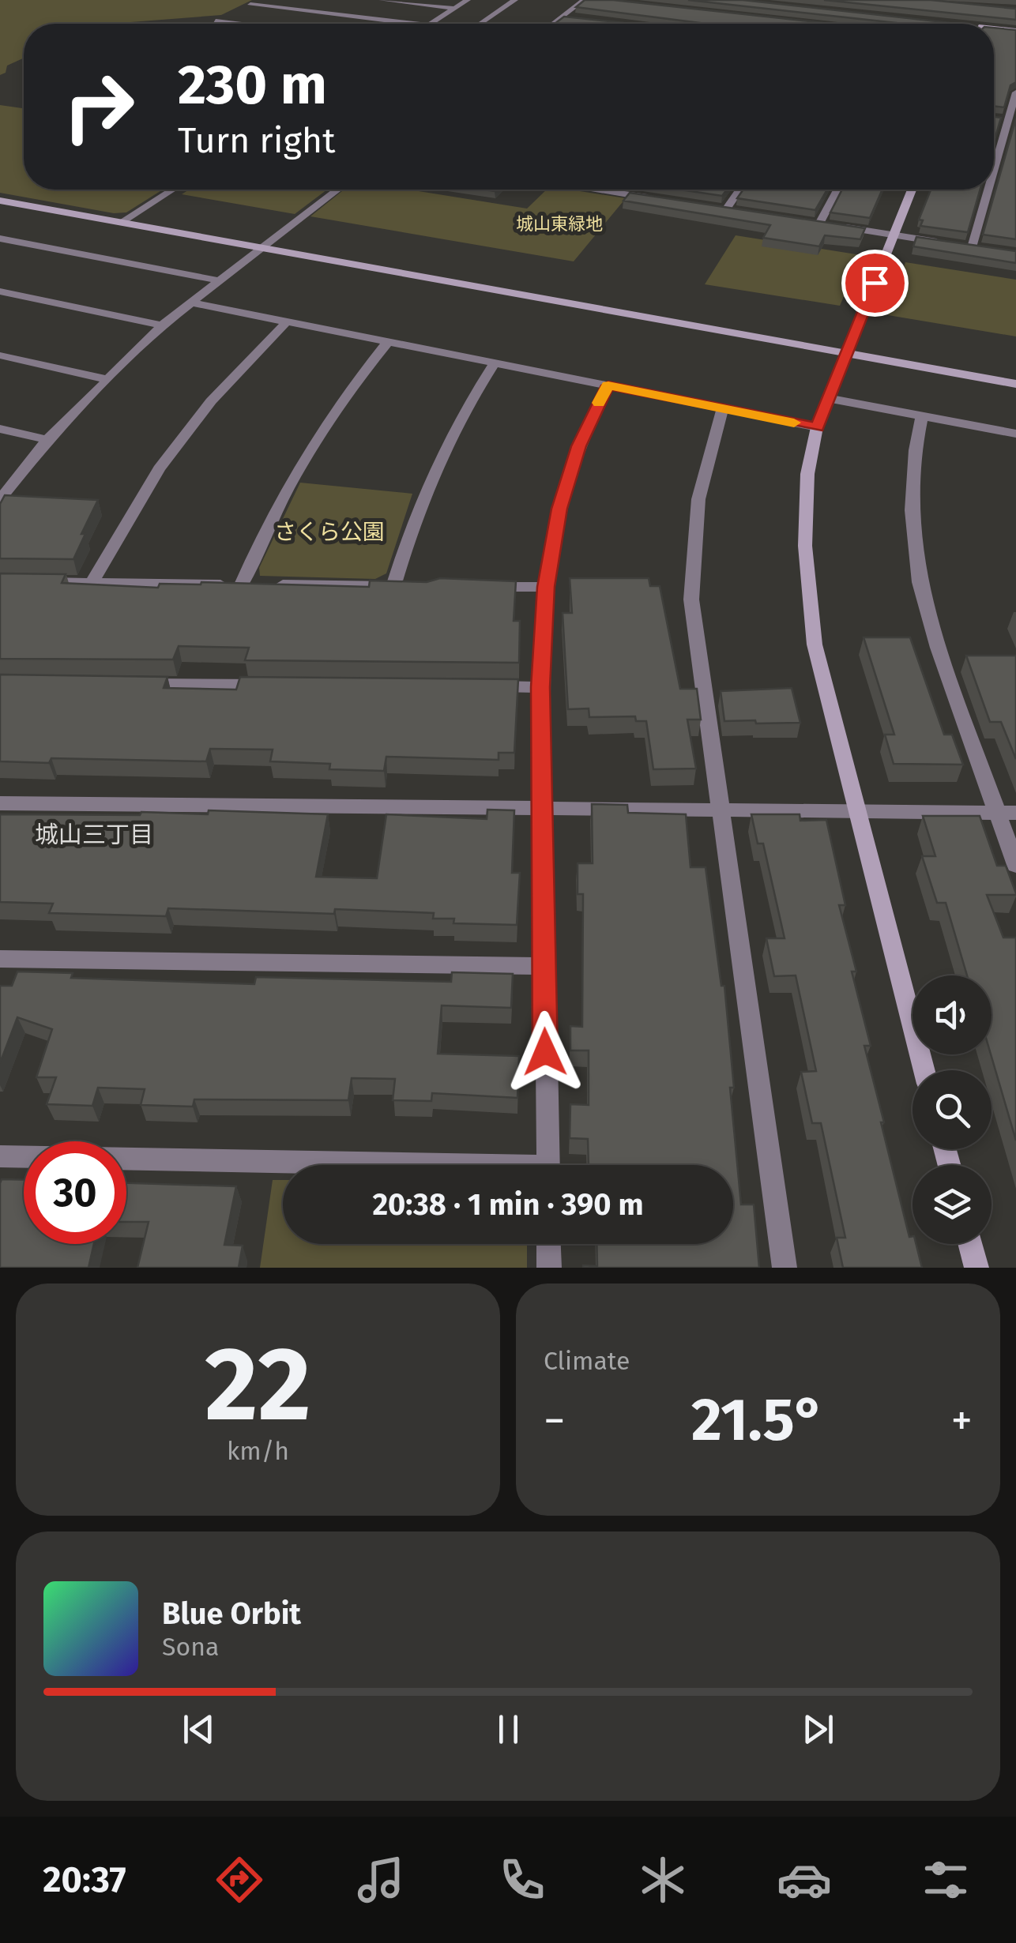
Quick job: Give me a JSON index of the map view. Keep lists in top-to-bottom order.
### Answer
{
  "districts": ["城山三丁目"],
  "parks": ["城山東緑地", "さくら公園"],
  "page": {
    "turn": ["230 m", "Turn right"],
    "limit": "30",
    "trip": "20:38 · 1 min · 390 m",
    "tile": [
      ["22", "km/h"],
      "Climate"
    ],
    "heat": ["−", "21.5°", "+"],
    "song": ["Blue Orbit", "Sona"],
    "tabs": "20:37"
  }
}
